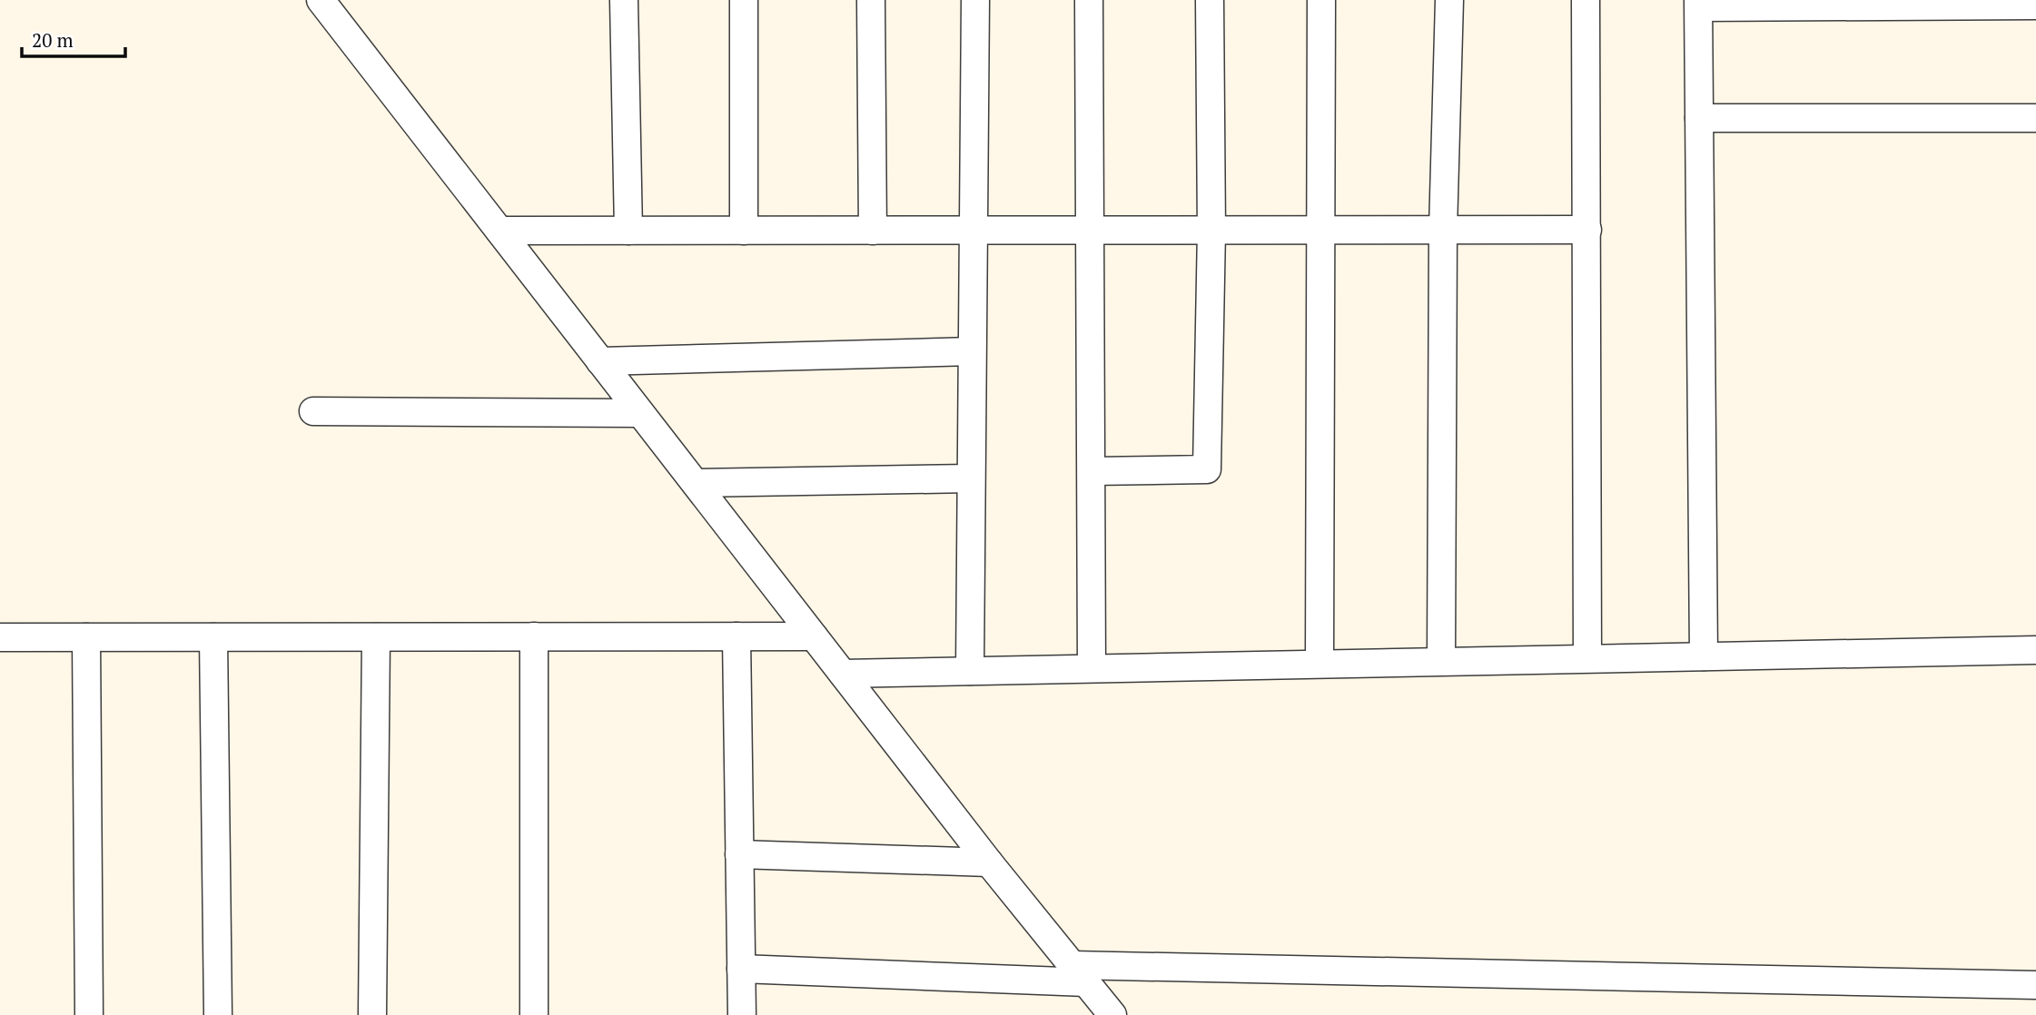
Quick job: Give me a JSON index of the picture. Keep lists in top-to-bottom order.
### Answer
{
  "scale_bar": "20 m"
}
